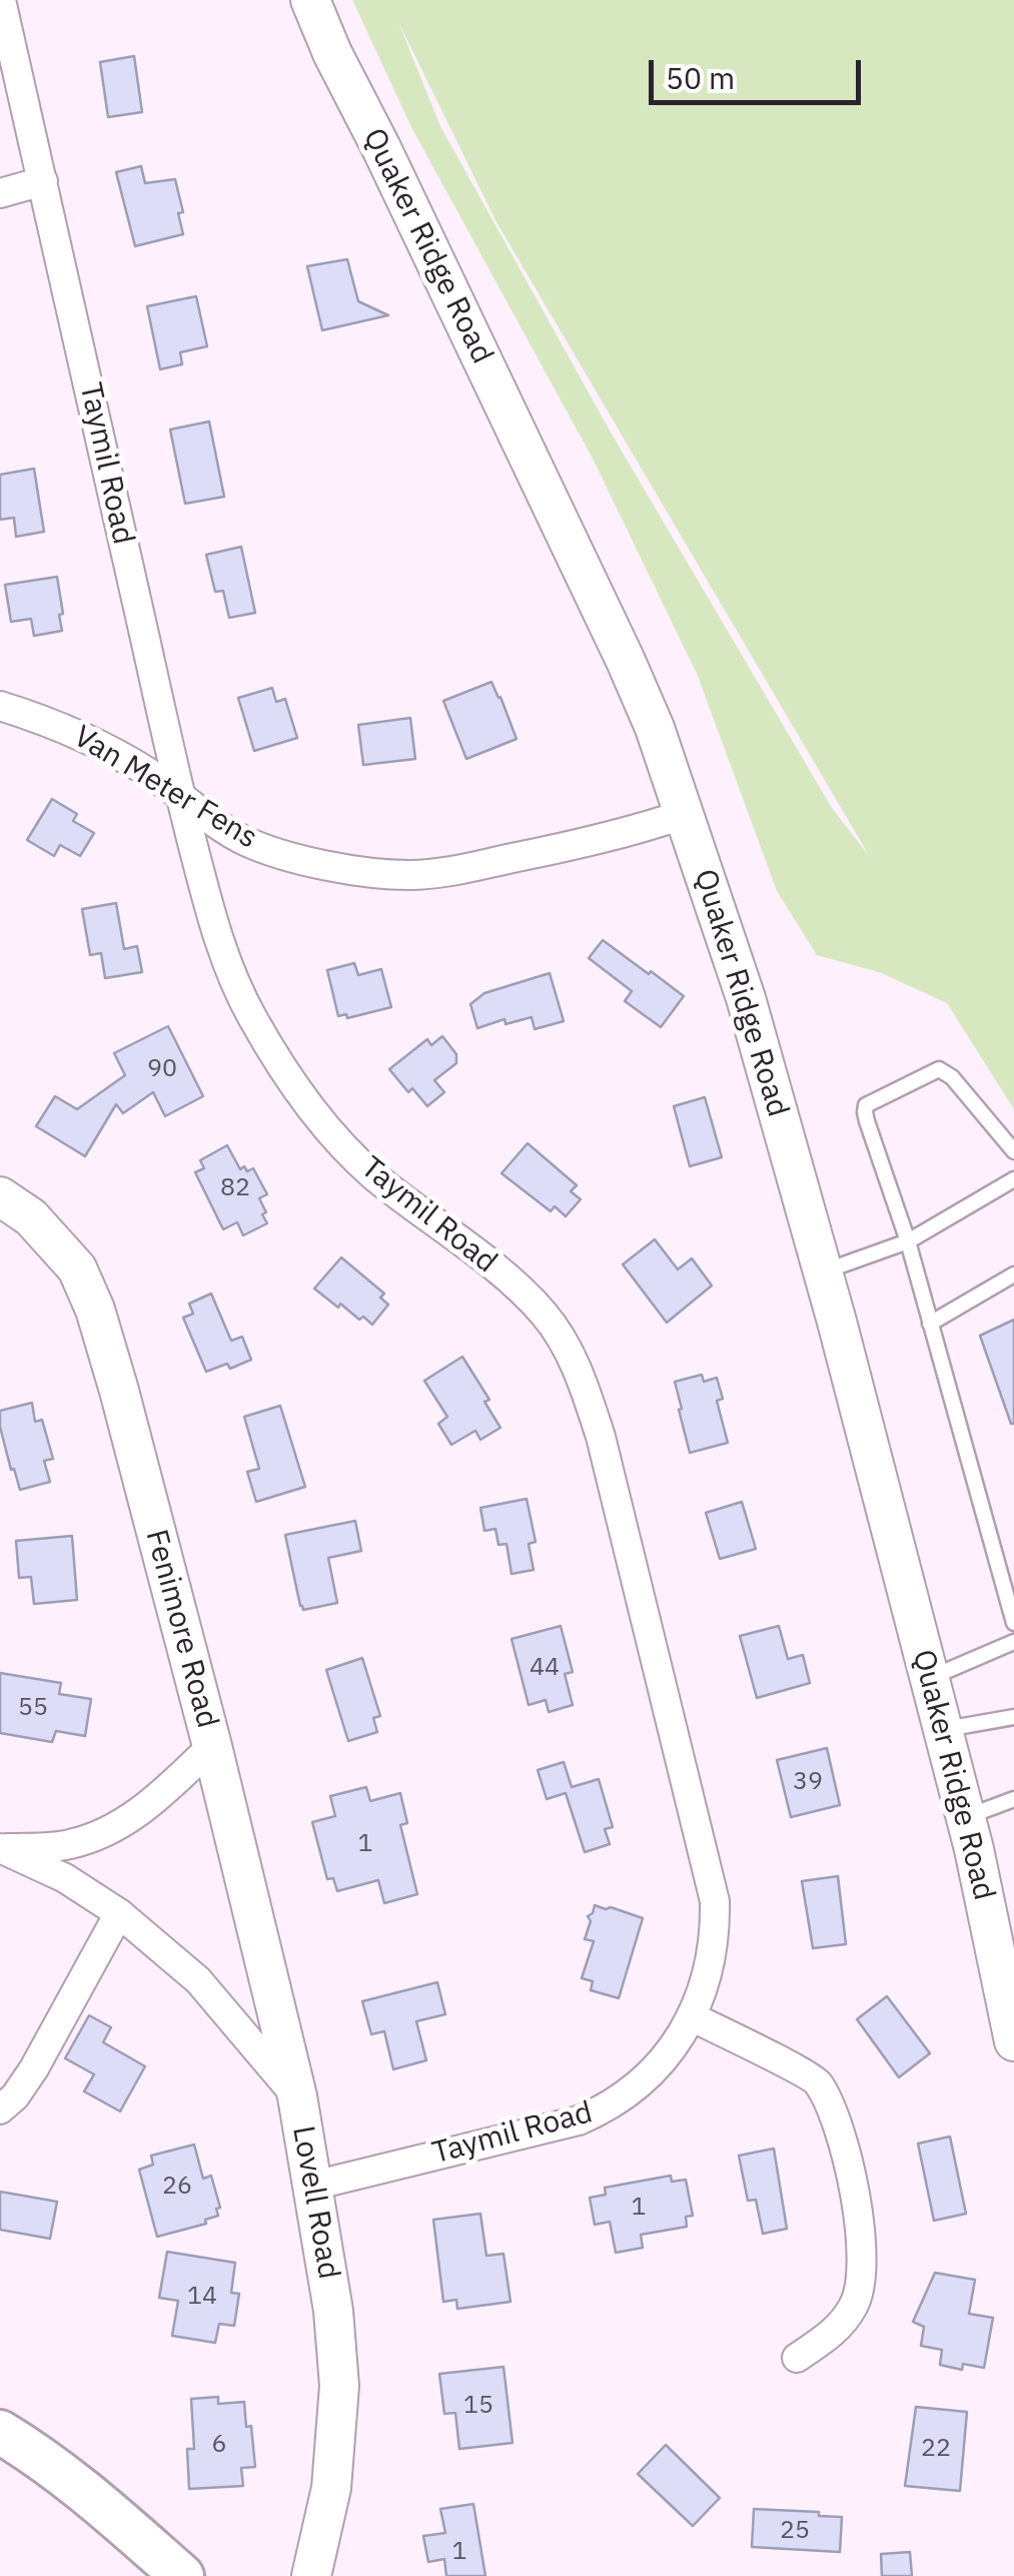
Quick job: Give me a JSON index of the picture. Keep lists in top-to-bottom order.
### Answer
{
  "streets": {
    "street": [
      "Quaker Ridge Road",
      "Taymil Road",
      "Van Meter Fens",
      "Fenimore Road",
      "Lovell Road"
    ]
  },
  "crossings": [
    ["Quaker Ridge Road", "Van Meter Fens"],
    ["Taymil Road", "Van Meter Fens"],
    ["Taymil Road", "Lovell Road"],
    ["Fenimore Road", "Lovell Road"]
  ],
  "house_numbers": [
    "90",
    "82",
    "44",
    "55",
    "39",
    "1",
    "26",
    "1",
    "14",
    "15",
    "6",
    "22",
    "25",
    "1"
  ],
  "scale_bar": "50 m"
}
